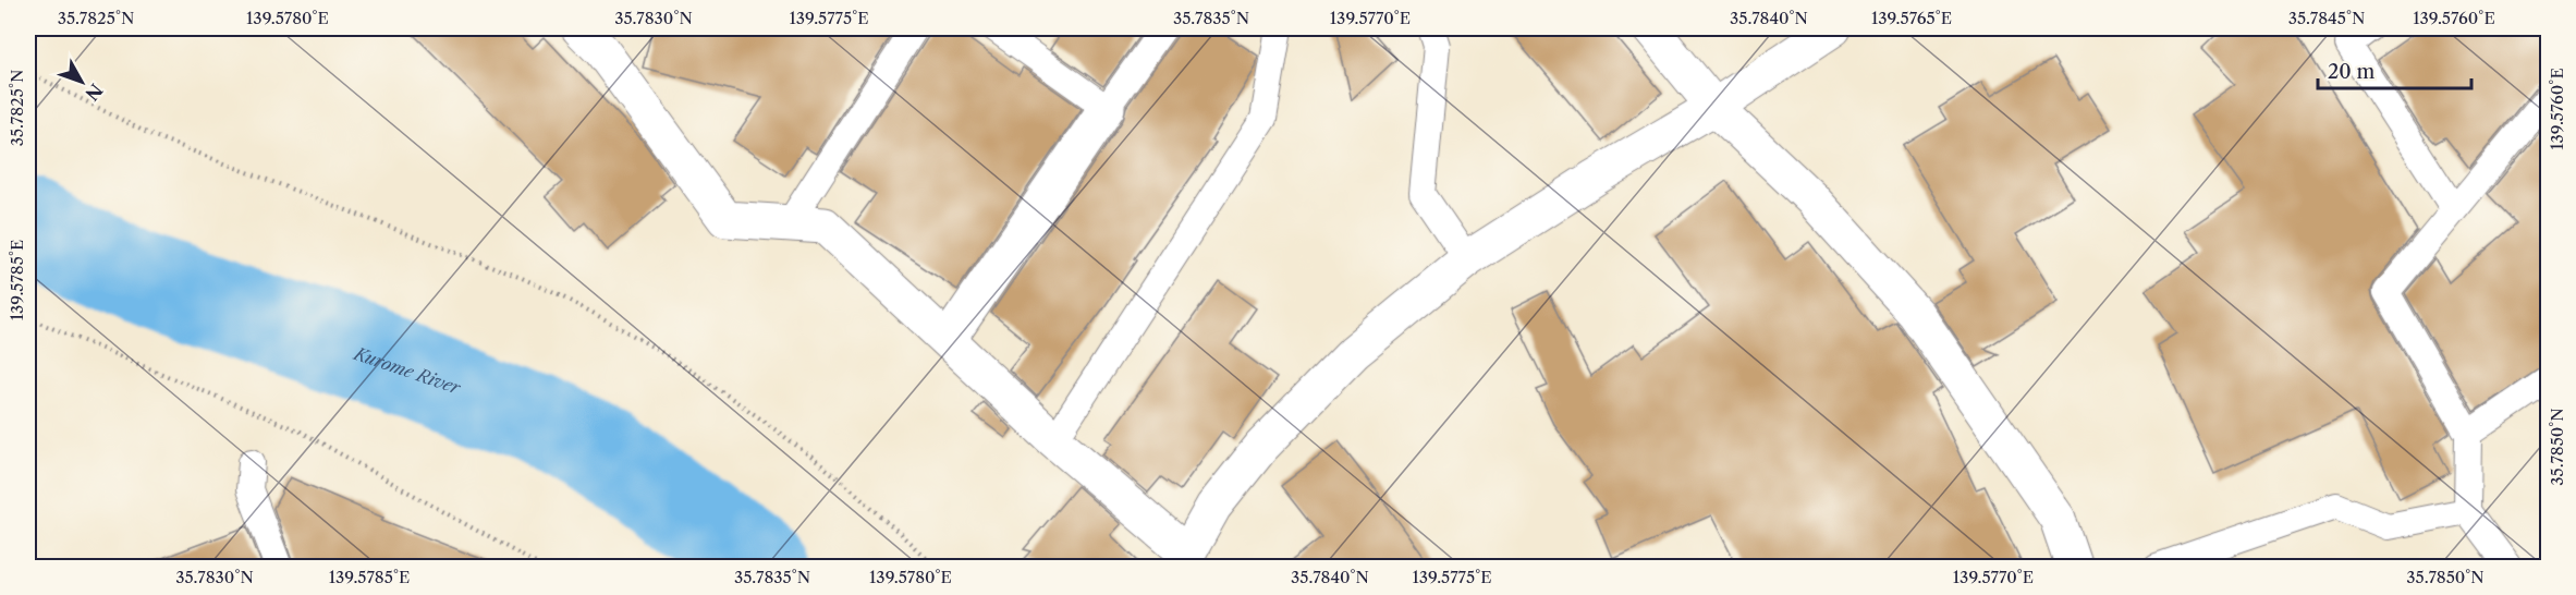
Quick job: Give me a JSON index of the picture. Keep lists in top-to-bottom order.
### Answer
{
  "water": ["Kurome River"],
  "scale_bar": "20 m",
  "north": "bottom right",
  "coordinates": [
    "35.7825°N",
    "139.5780°E",
    "35.7830°N",
    "139.5775°E",
    "35.7835°N",
    "139.5770°E",
    "35.7840°N",
    "139.5765°E",
    "35.7845°N",
    "139.5760°E",
    "139.5785°E",
    "35.7850°N"
  ]
}
